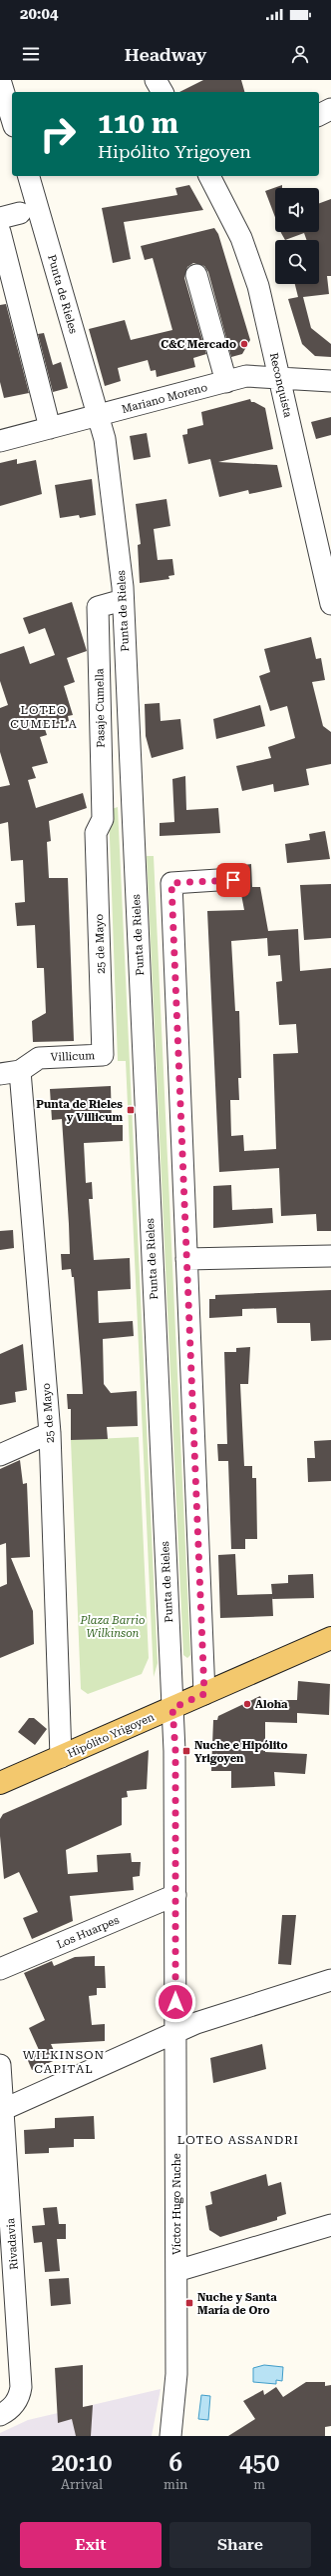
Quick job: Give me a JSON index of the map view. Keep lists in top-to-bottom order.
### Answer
{
  "streets": {
    "main road": ["Hipólito Yrigoyen"],
    "street": [
      "Punta de Rieles",
      "Reconquista",
      "Mariano Moreno",
      "Pasaje Cumella",
      "25 de Mayo",
      "Villicum",
      "Los Huarpes",
      "Víctor Hugo Nuche",
      "Rivadavia"
    ]
  },
  "crossings": [
    ["Punta de Rieles", "Mariano Moreno"],
    ["Punta de Rieles", "Pasaje Cumella"],
    ["Punta de Rieles", "Hipólito Yrigoyen"],
    ["Punta de Rieles", "Víctor Hugo Nuche"],
    ["Reconquista", "Mariano Moreno"],
    ["Pasaje Cumella", "25 de Mayo"],
    ["25 de Mayo", "Villicum"],
    ["25 de Mayo", "Hipólito Yrigoyen"],
    ["Hipólito Yrigoyen", "Víctor Hugo Nuche"],
    ["Los Huarpes", "Víctor Hugo Nuche"]
  ],
  "districts": ["LOTEO CUMELLA", "WILKINSON CAPITAL", "LOTEO ASSANDRI"],
  "parks": ["Plaza Barrio Wilkinson"],
  "places": {
    "other": ["C&C Mercado", "Aloha"],
    "transit": ["Punta de Rieles y Villicum", "Nuche e Hipólito Yrigoyen", "Nuche y Santa María de Oro"]
  },
  "page": {
    "status": "20:04",
    "header": "Headway",
    "turn": ["110 m", "Hipólito Yrigoyen"],
    "eta": [
      "20:10",
      "Arrival",
      "6",
      "min",
      "450",
      "m"
    ],
    "buttons": ["Exit", "Share"]
  }
}
